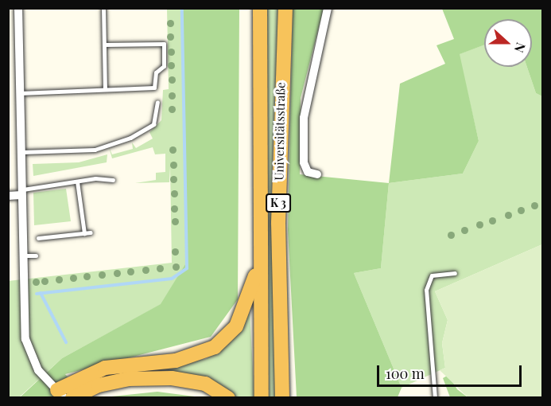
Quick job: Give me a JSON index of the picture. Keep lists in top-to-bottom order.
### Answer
{
  "streets": {
    "highway": ["Universitätsstraße", "K 3"]
  },
  "scale_bar": "100 m",
  "north": "right"
}
